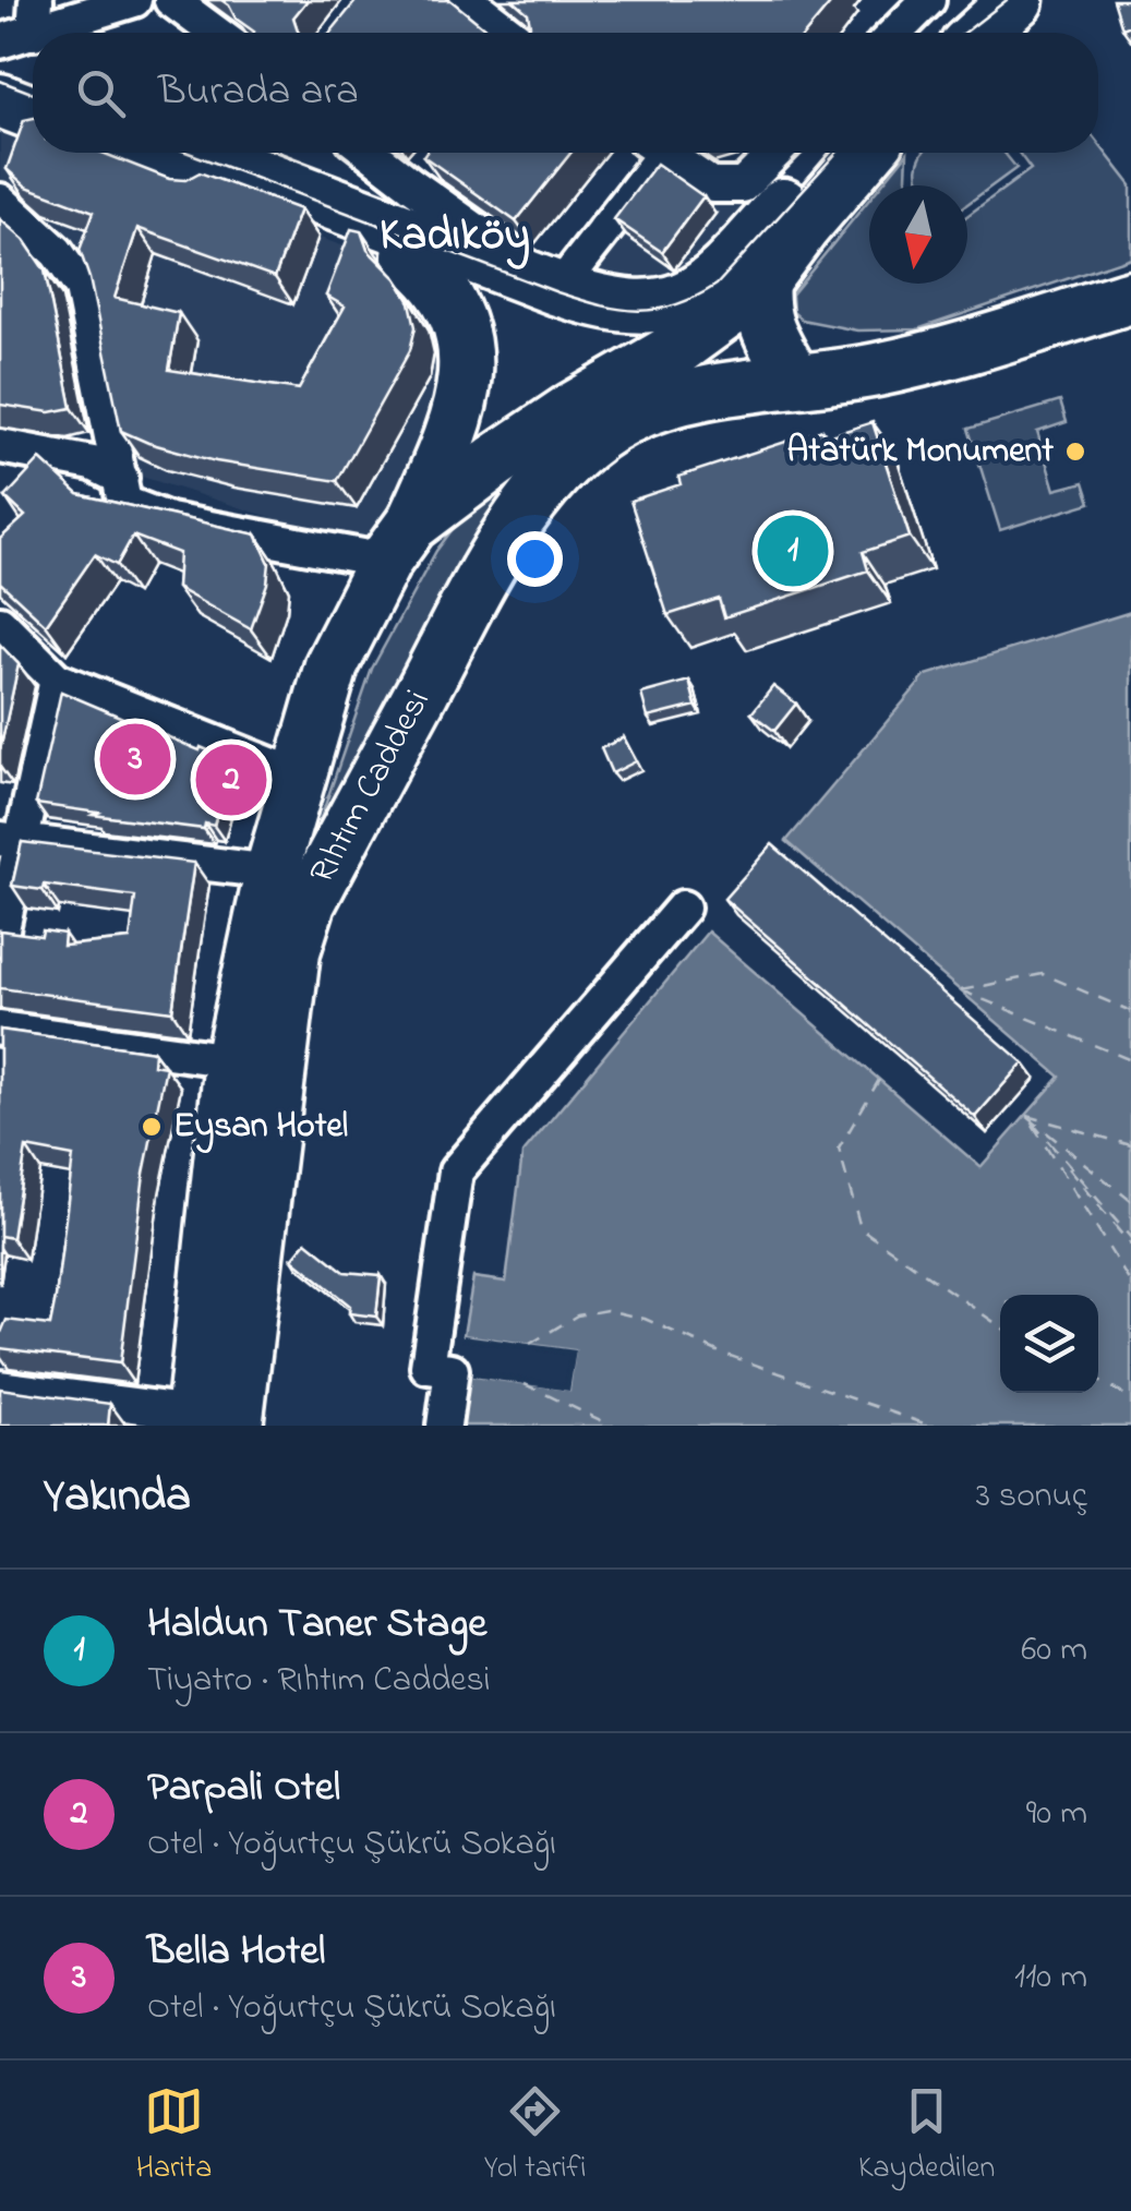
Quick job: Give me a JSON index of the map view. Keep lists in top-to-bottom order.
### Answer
{
  "streets": {
    "main road": ["Rıhtım Caddesi"]
  },
  "districts": ["Kadıköy"],
  "places": ["Atatürk Monument", "Eysan Hotel"],
  "north": "bottom",
  "page": {
    "search": "Burada ara",
    "pins": ["1", "3", "2"],
    "heading": ["Yakında", "3 sonuç"],
    "list": [
      {
        "mark": "1",
        "name": "Haldun Taner Stage",
        "note": "Tiyatro · Rıhtım Caddesi",
        "value": "60 m"
      },
      {
        "mark": "2",
        "name": "Parpali Otel",
        "note": "Otel · Yoğurtçu Şükrü Sokağı",
        "value": "90 m"
      },
      {
        "mark": "3",
        "name": "Bella Hotel",
        "note": "Otel · Yoğurtçu Şükrü Sokağı",
        "value": "110 m"
      }
    ],
    "nav": ["Harita", "Yol tarifi", "Kaydedilen"]
  }
}
